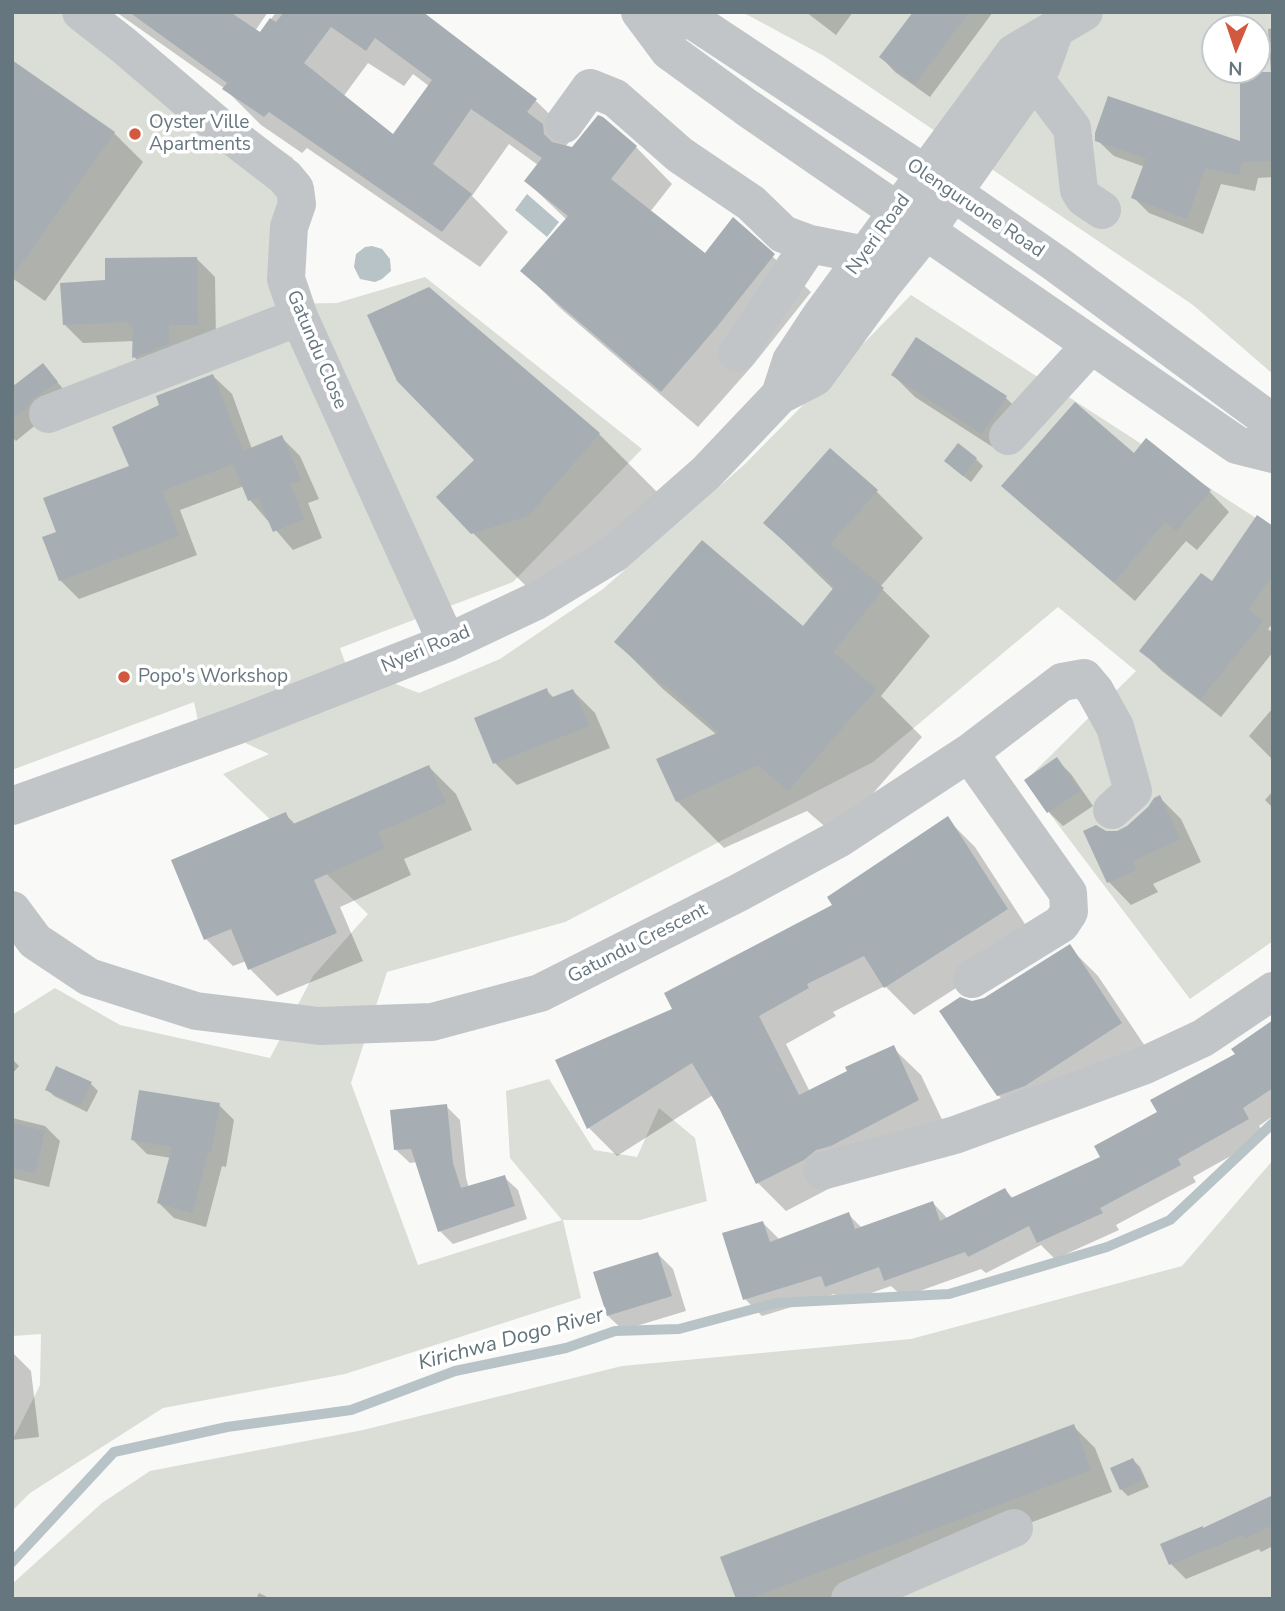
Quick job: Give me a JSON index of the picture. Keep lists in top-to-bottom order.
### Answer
{
  "streets": {
    "street": [
      "Olenguruone Road",
      "Nyeri Road",
      "Gatundu Close",
      "Gatundu Crescent"
    ]
  },
  "crossings": [
    ["Olenguruone Road", "Nyeri Road"],
    ["Nyeri Road", "Gatundu Close"]
  ],
  "water": ["Kirichwa Dogo River"],
  "places": ["Oyster Ville Apartments", "Popo's Workshop"],
  "north": "bottom"
}
